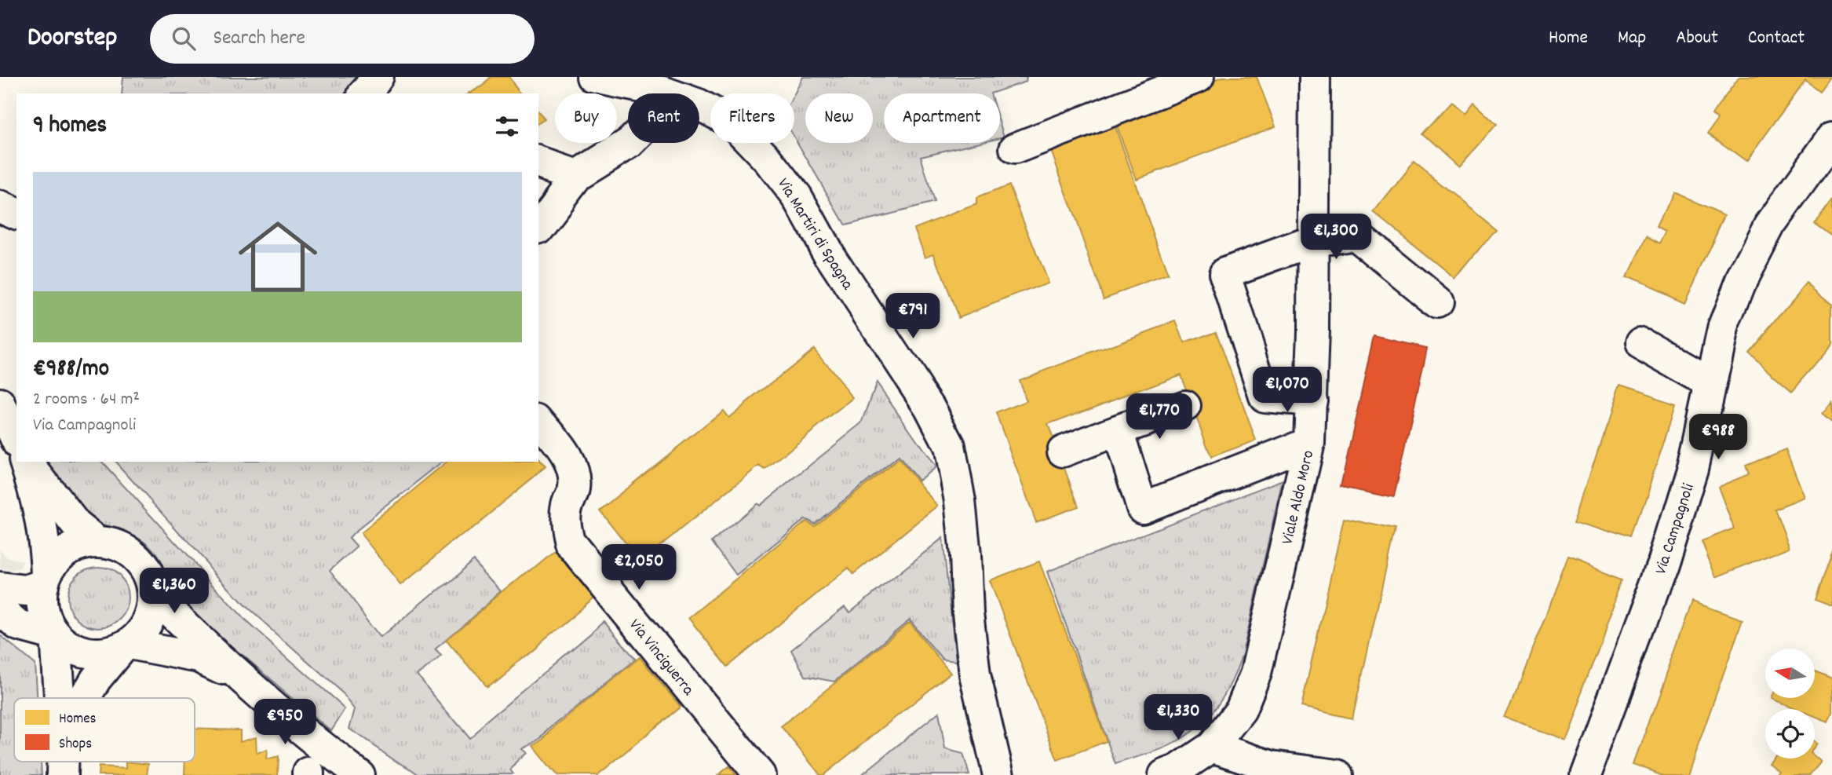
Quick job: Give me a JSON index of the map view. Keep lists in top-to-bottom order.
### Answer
{
  "streets": {
    "street": [
      "Via Martiri di Spagna",
      "Viale Aldo Moro",
      "Via Campagnoli",
      "Via Vinciguerra"
    ]
  },
  "legend": ["Homes", "Shops"],
  "north": "left",
  "page": {
    "header": "Doorstep",
    "search": "Search here",
    "nav": [
      "Home",
      "Map",
      "About",
      "Contact"
    ],
    "chip": [
      "Buy",
      "Rent",
      "Filters",
      "New",
      "Apartment"
    ],
    "heading": "9 homes",
    "list": [
      {
        "name": "€988/mo",
        "note": "2 rooms · 64 m² · Via Campagnoli"
      }
    ],
    "price": [
      "€1,300",
      "€791",
      "€1,070",
      "€1,770",
      "€988",
      "€2,050",
      "€1,360",
      "€1,330",
      "€950"
    ]
  }
}
